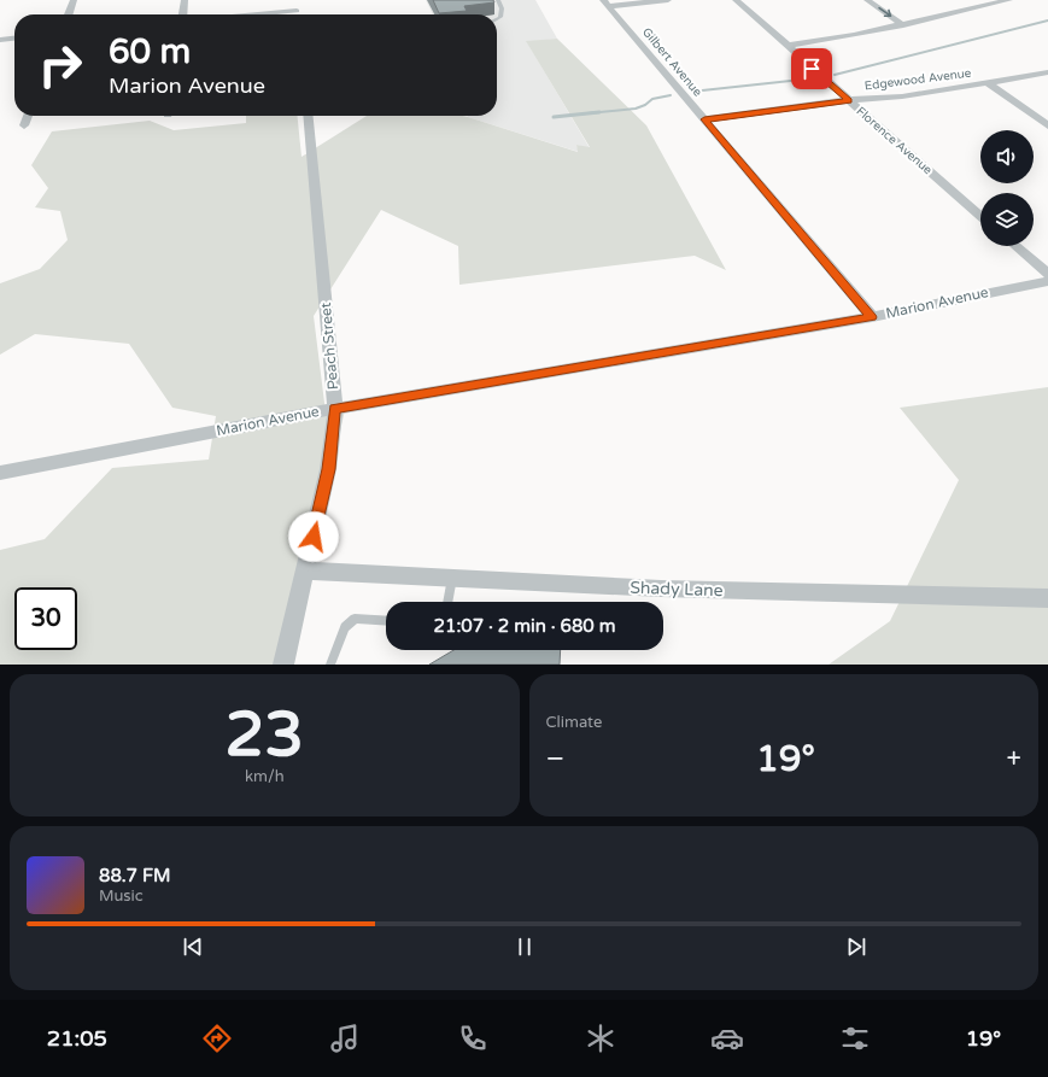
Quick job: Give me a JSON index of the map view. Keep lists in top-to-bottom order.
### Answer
{
  "streets": {
    "street": [
      "Gilbert Avenue",
      "Edgewood Avenue",
      "Florence Avenue",
      "Marion Avenue",
      "Peach Street",
      "Shady Lane"
    ]
  },
  "crossings": [
    ["Gilbert Avenue", "Edgewood Avenue"],
    ["Gilbert Avenue", "Marion Avenue"],
    ["Edgewood Avenue", "Florence Avenue"],
    ["Marion Avenue", "Peach Street"],
    ["Peach Street", "Shady Lane"]
  ],
  "page": {
    "turn": ["60 m", "Marion Avenue"],
    "limit": "30",
    "trip": "21:07 · 2 min · 680 m",
    "tile": [
      ["23", "km/h"],
      "Climate"
    ],
    "heat": ["−", "19°", "+"],
    "song": ["88.7 FM", "Music"],
    "tabs": ["21:05", "19°"]
  }
}
